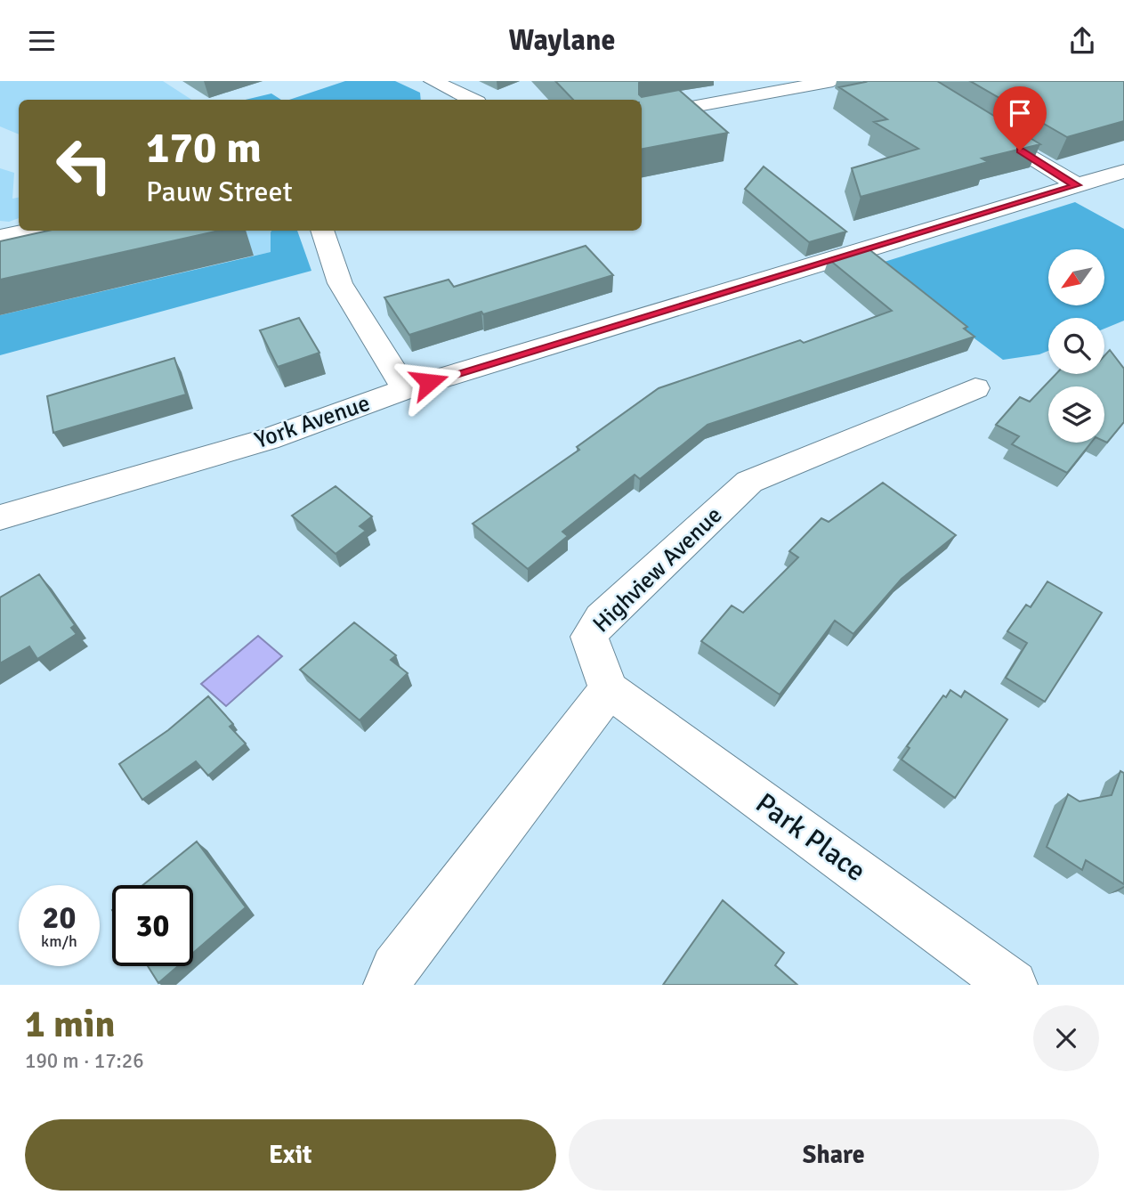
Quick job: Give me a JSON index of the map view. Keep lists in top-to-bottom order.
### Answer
{
  "streets": {
    "street": ["York Avenue", "Highview Avenue", "Park Place"]
  },
  "crossings": [
    ["Highview Avenue", "Park Place"]
  ],
  "north": "bottom left",
  "page": {
    "header": "Waylane",
    "turn": ["170 m", "Pauw Street"],
    "speed": "20 km/h",
    "limit": "30",
    "heading": ["1 min", "190 m · 17:26"],
    "buttons": ["Exit", "Share"]
  }
}
